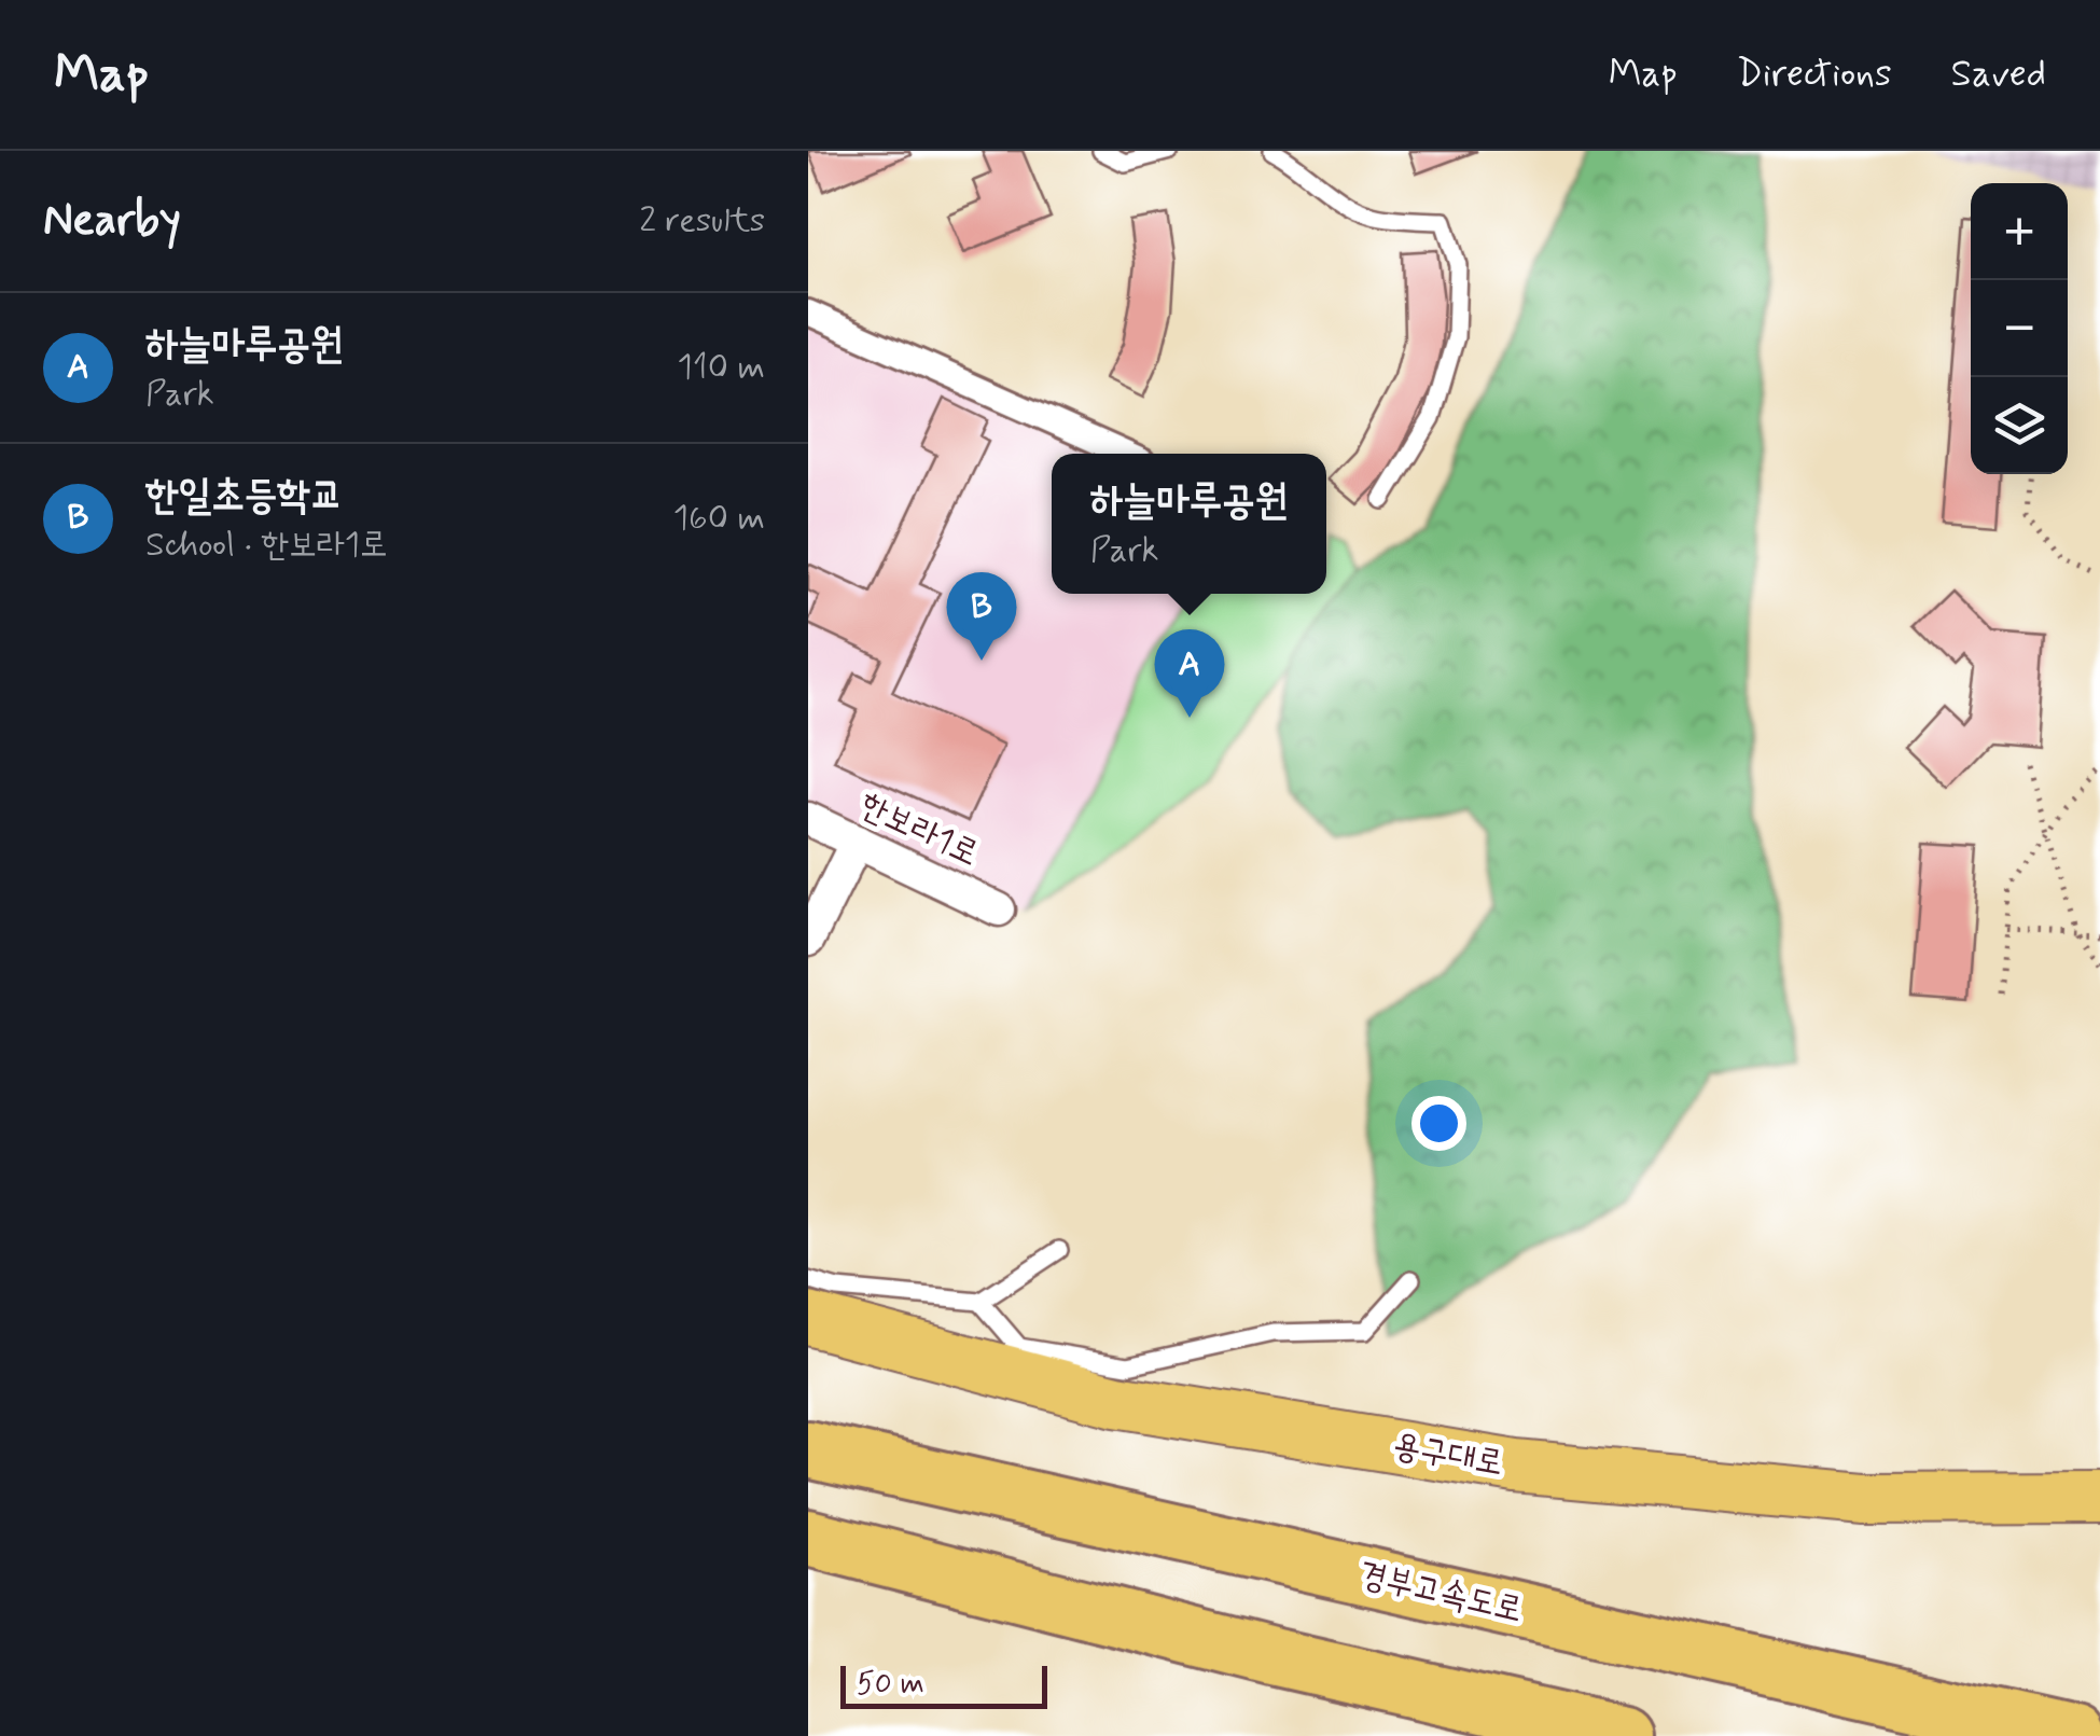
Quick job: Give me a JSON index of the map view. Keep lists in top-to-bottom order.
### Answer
{
  "streets": {
    "highway": ["용구대로", "경부고속도로"],
    "street": ["한보라1로"]
  },
  "scale_bar": "50 m",
  "page": {
    "header": "Map",
    "nav": ["Map", "Directions", "Saved"],
    "heading": ["Nearby", "2 results"],
    "map_buttons": ["+", "−"],
    "list": [
      {
        "mark": "A",
        "name": "하늘마루공원",
        "note": "Park",
        "value": "110 m"
      },
      {
        "mark": "B",
        "name": "한일초등학교",
        "note": "School · 한보라1로",
        "value": "160 m"
      }
    ],
    "popup": ["하늘마루공원", "Park"],
    "pins": ["B", "A"],
    "scale": "50 m"
  }
}
